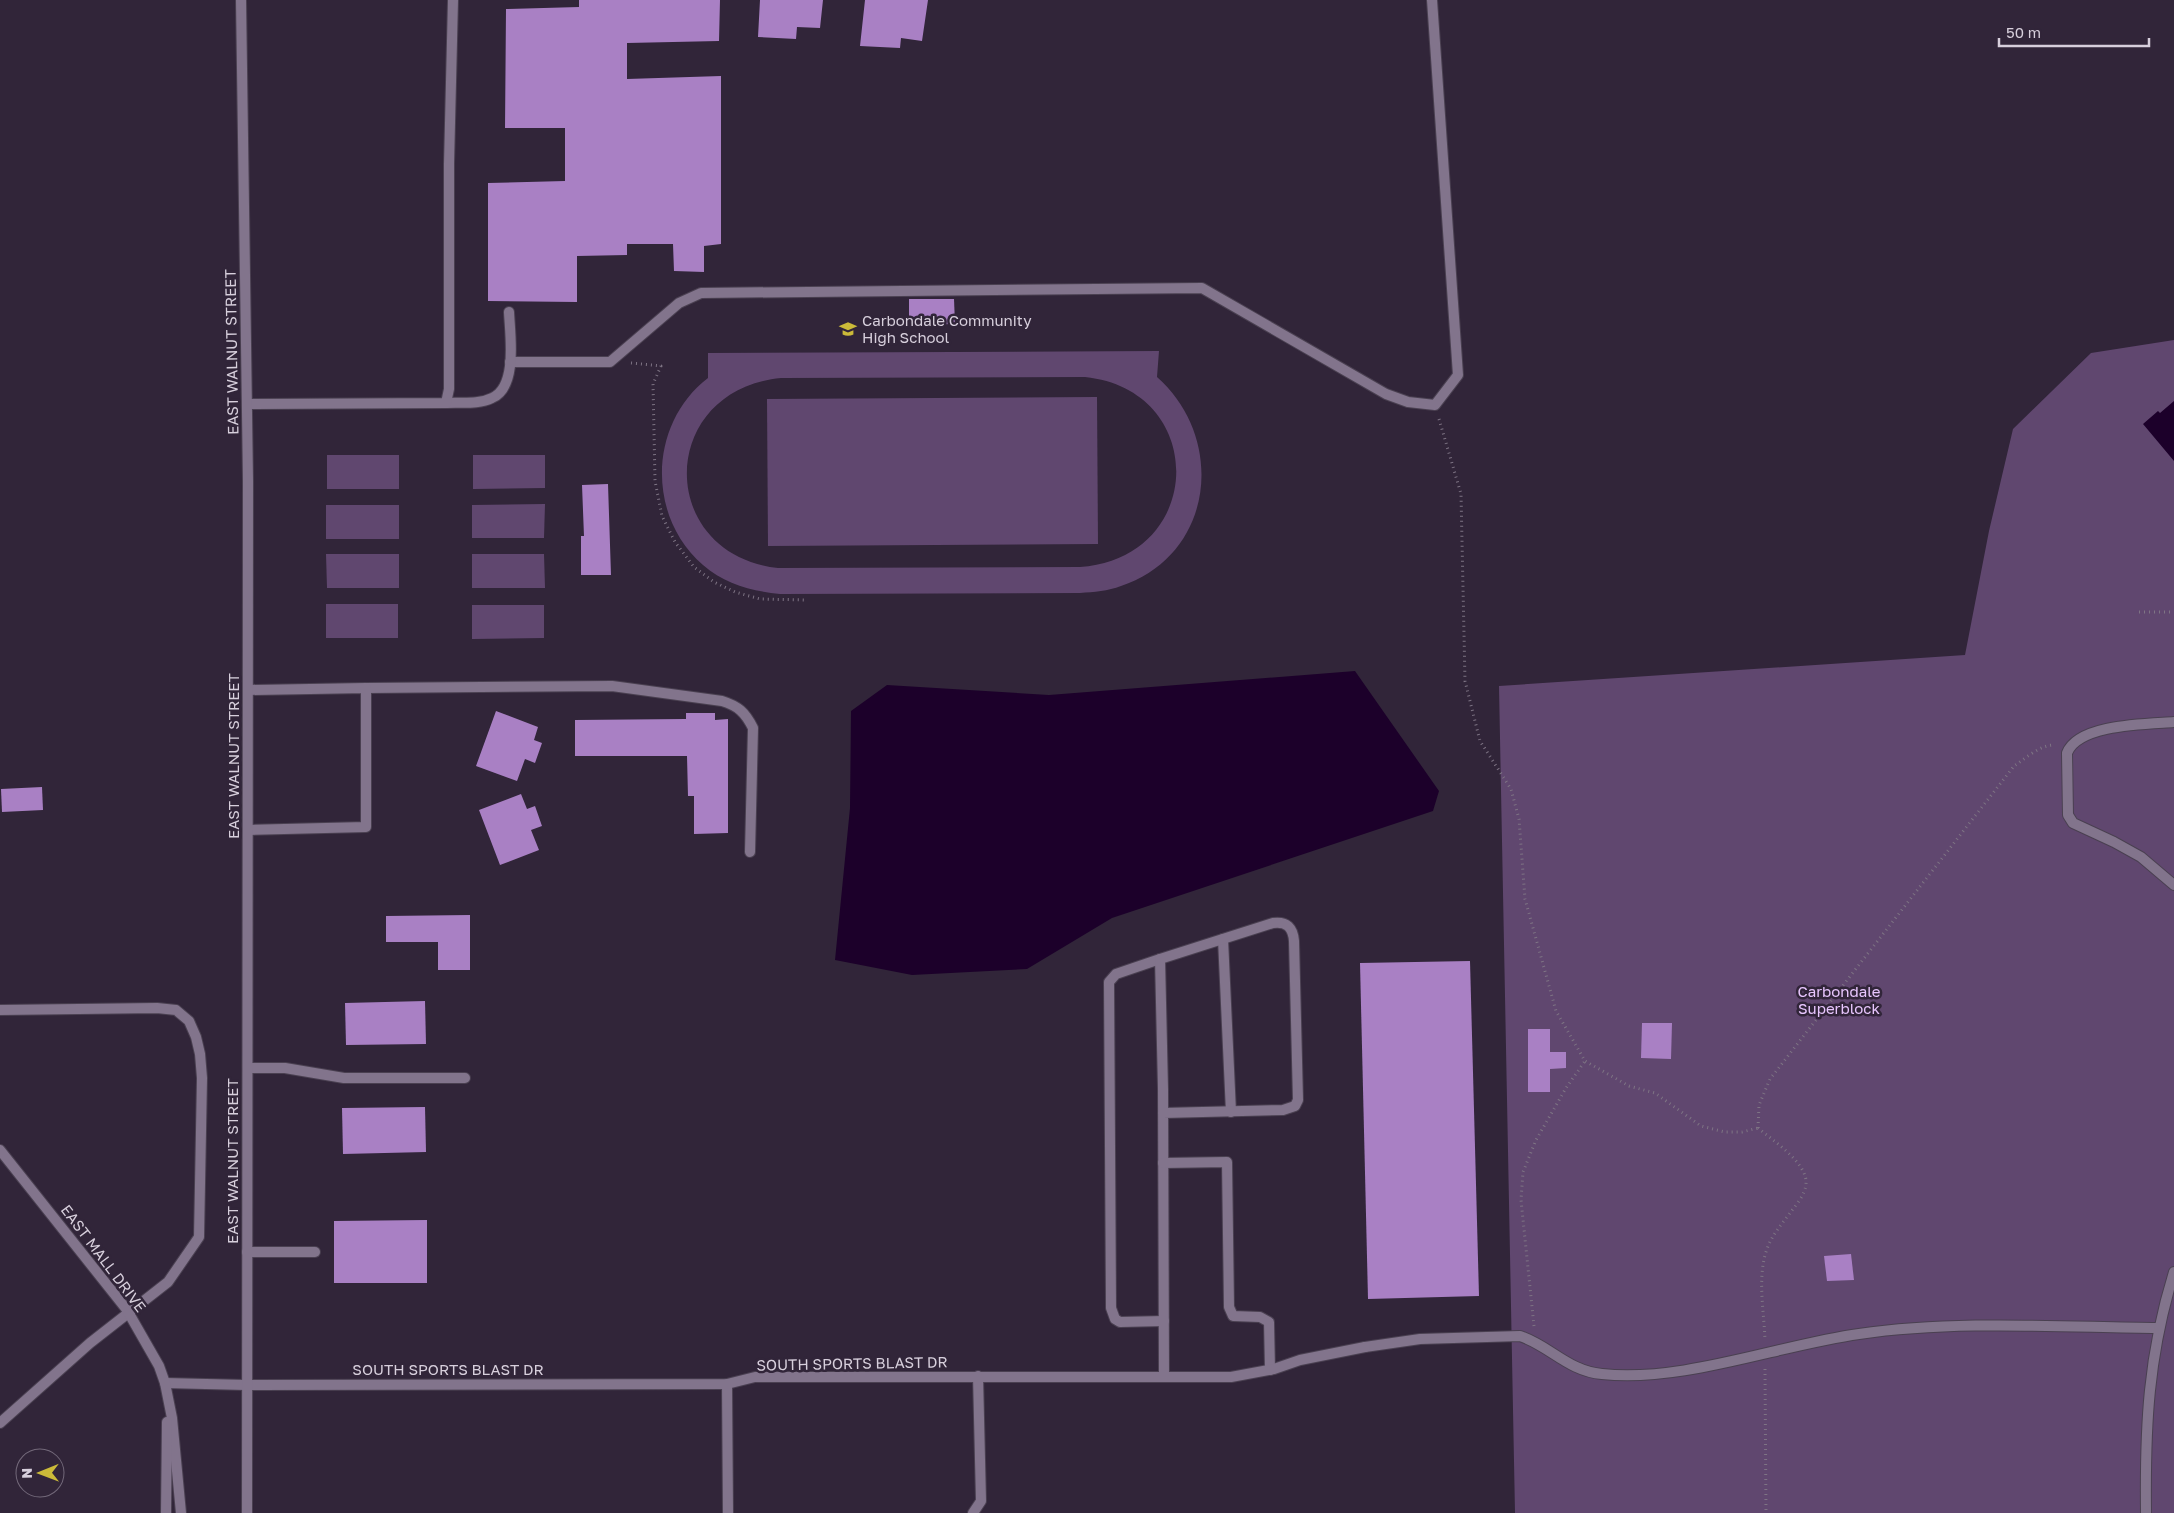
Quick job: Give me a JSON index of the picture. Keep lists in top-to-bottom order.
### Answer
{
  "streets": {
    "street": ["EAST WALNUT STREET", "EAST MALL DRIVE", "SOUTH SPORTS BLAST DR"]
  },
  "crossings": [
    ["EAST WALNUT STREET", "SOUTH SPORTS BLAST DR"],
    ["EAST MALL DRIVE", "SOUTH SPORTS BLAST DR"]
  ],
  "parks": ["Carbondale Superblock"],
  "places": {
    "school or university": ["Carbondale Community High School"]
  },
  "scale_bar": "50 m",
  "north": "left"
}
